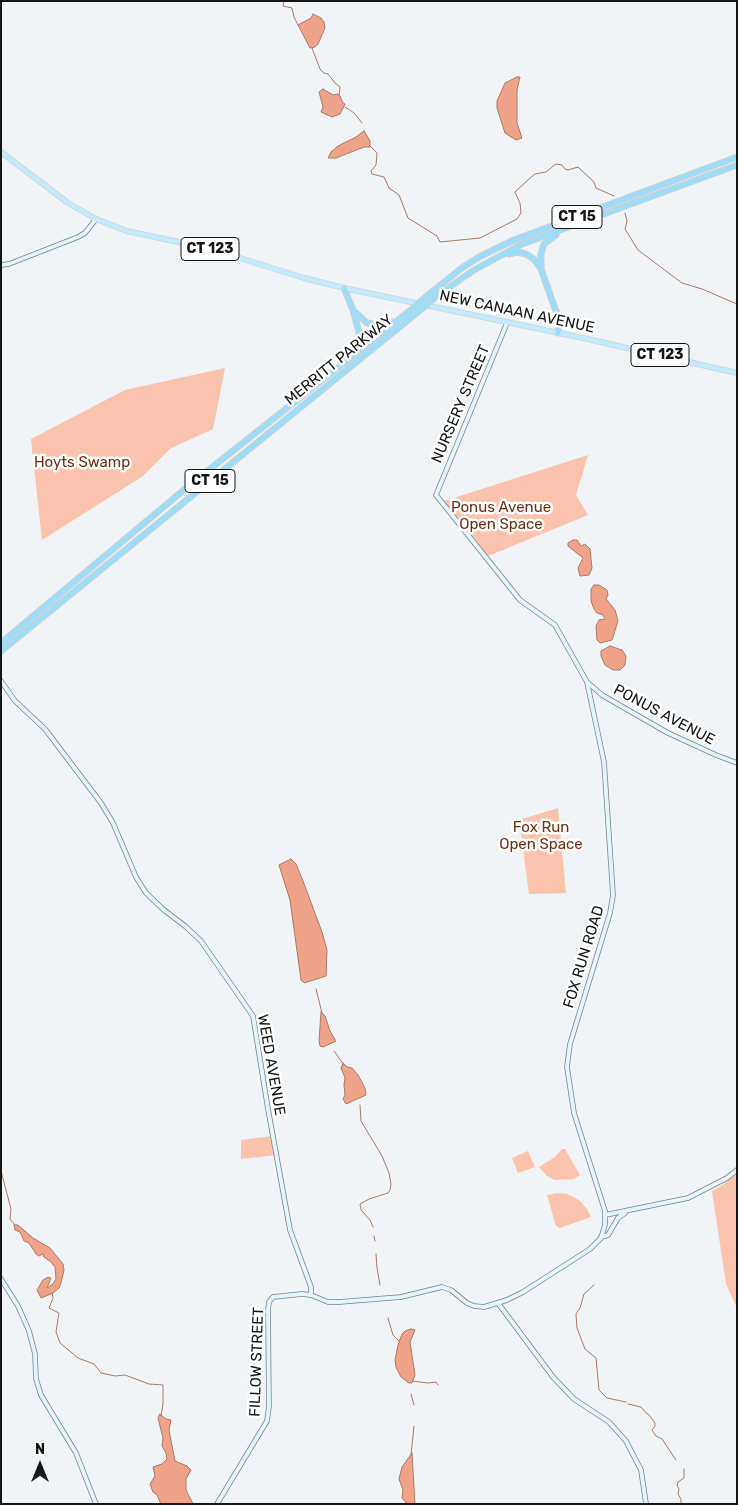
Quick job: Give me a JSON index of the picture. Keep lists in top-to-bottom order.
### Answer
{
  "streets": {
    "highway": ["CT 15", "MERRITT PARKWAY"],
    "main road": ["CT 123", "NEW CANAAN AVENUE"],
    "street": [
      "NURSERY STREET",
      "PONUS AVENUE",
      "FOX RUN ROAD",
      "WEED AVENUE",
      "FILLOW STREET"
    ]
  },
  "crossings": [
    ["CT 123", "NEW CANAAN AVENUE"],
    ["NEW CANAAN AVENUE", "NURSERY STREET"],
    ["NURSERY STREET", "PONUS AVENUE"],
    ["PONUS AVENUE", "FOX RUN ROAD"],
    ["WEED AVENUE", "FILLOW STREET"]
  ],
  "parks": ["Hoyts Swamp", "Ponus Avenue Open Space", "Fox Run Open Space"],
  "north": "top"
}
